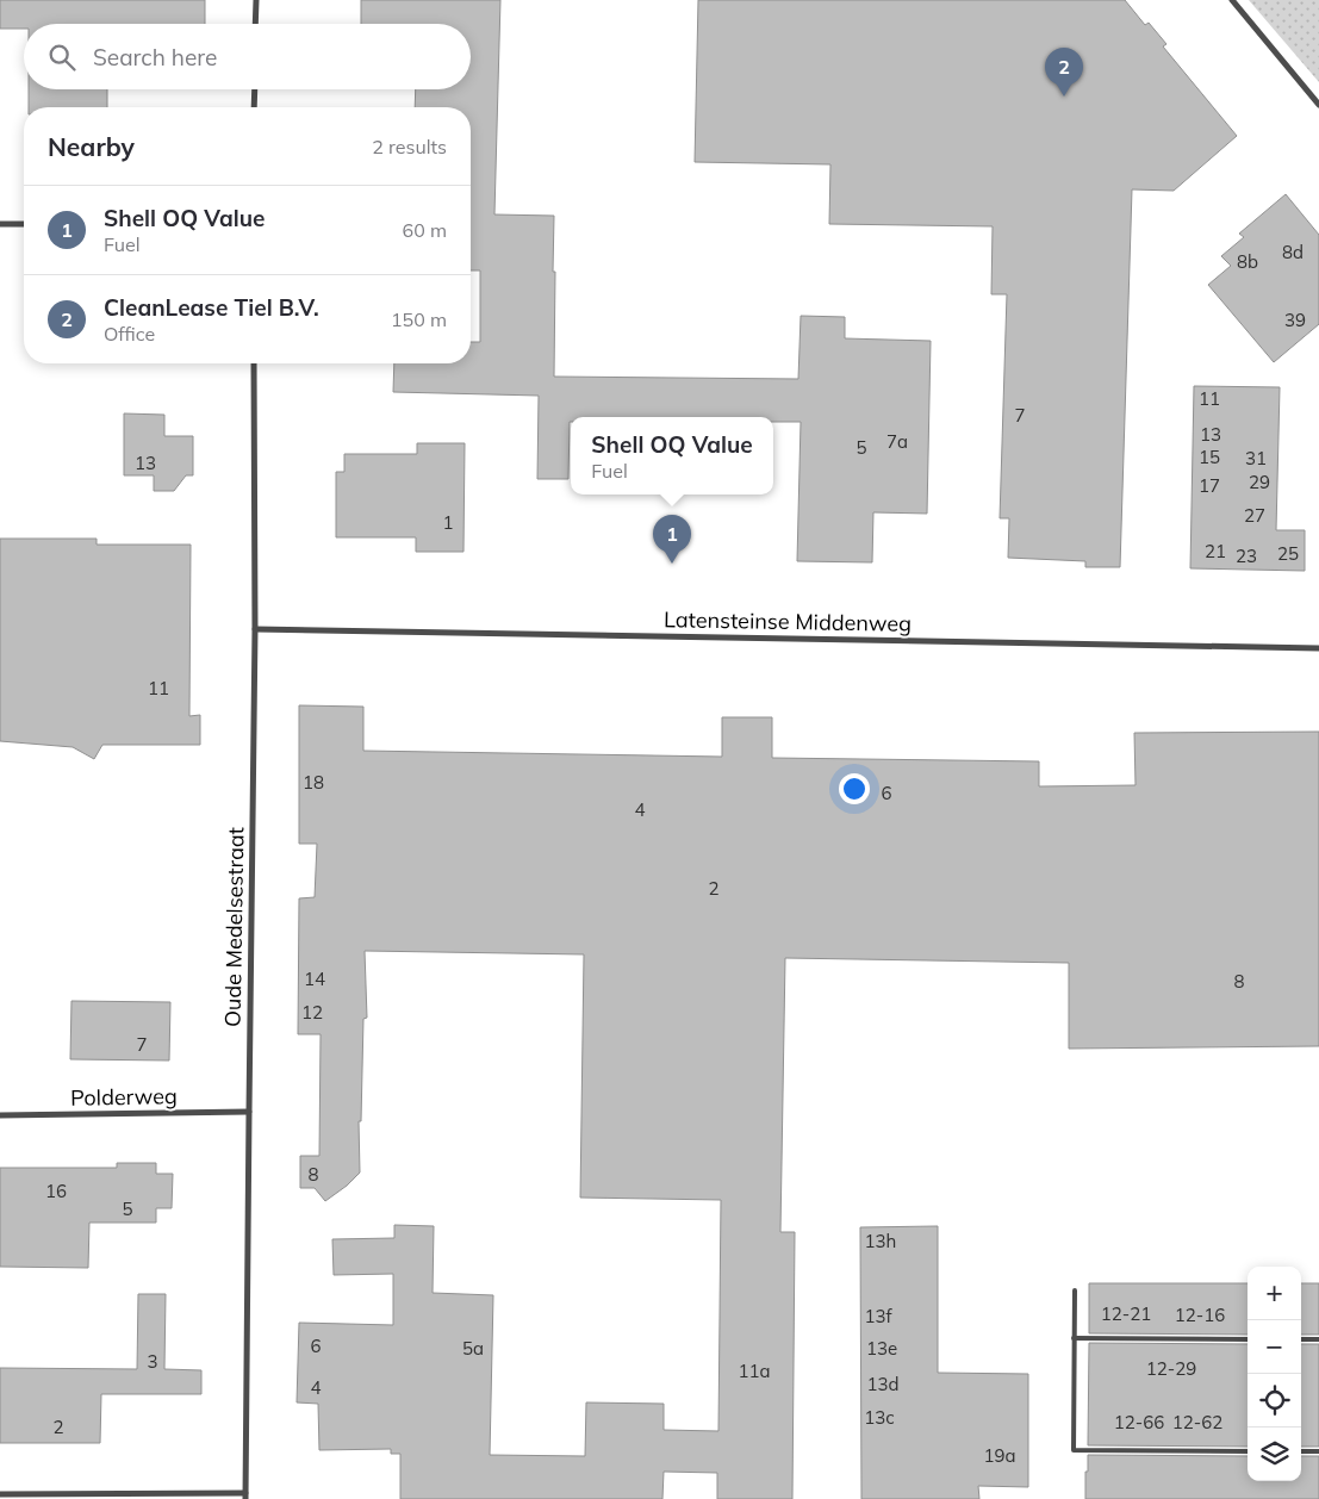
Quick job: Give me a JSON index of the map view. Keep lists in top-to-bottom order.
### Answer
{
  "streets": {
    "street": ["Latensteinse Middenweg", "Oude Medelsestraat", "Polderweg"]
  },
  "crossings": [
    ["Latensteinse Middenweg", "Oude Medelsestraat"],
    ["Oude Medelsestraat", "Polderweg"]
  ],
  "house_numbers": [
    "8d",
    "8b",
    "39",
    "11",
    "7",
    "13",
    "7a",
    "5",
    "15",
    "31",
    "13",
    "29",
    "17",
    "27",
    "1",
    "21",
    "25",
    "23",
    "11",
    "18",
    "6",
    "4",
    "2",
    "14",
    "8",
    "12",
    "7",
    "8",
    "16",
    "5",
    "13h",
    "12-21",
    "12-16",
    "13f",
    "6",
    "5a",
    "13e",
    "3",
    "12-29",
    "11a",
    "13d",
    "4",
    "13c",
    "12-66",
    "12-62",
    "2",
    "19a"
  ],
  "page": {
    "search": "Search here",
    "pins": ["2", "1"],
    "heading": ["Nearby", "2 results"],
    "list": [
      {
        "mark": "1",
        "name": "Shell OQ Value",
        "note": "Fuel",
        "value": "60 m"
      },
      {
        "mark": "2",
        "name": "CleanLease Tiel B.V.",
        "note": "Office",
        "value": "150 m"
      }
    ],
    "popup": ["Shell OQ Value", "Fuel"],
    "map_buttons": ["+", "−"]
  }
}
